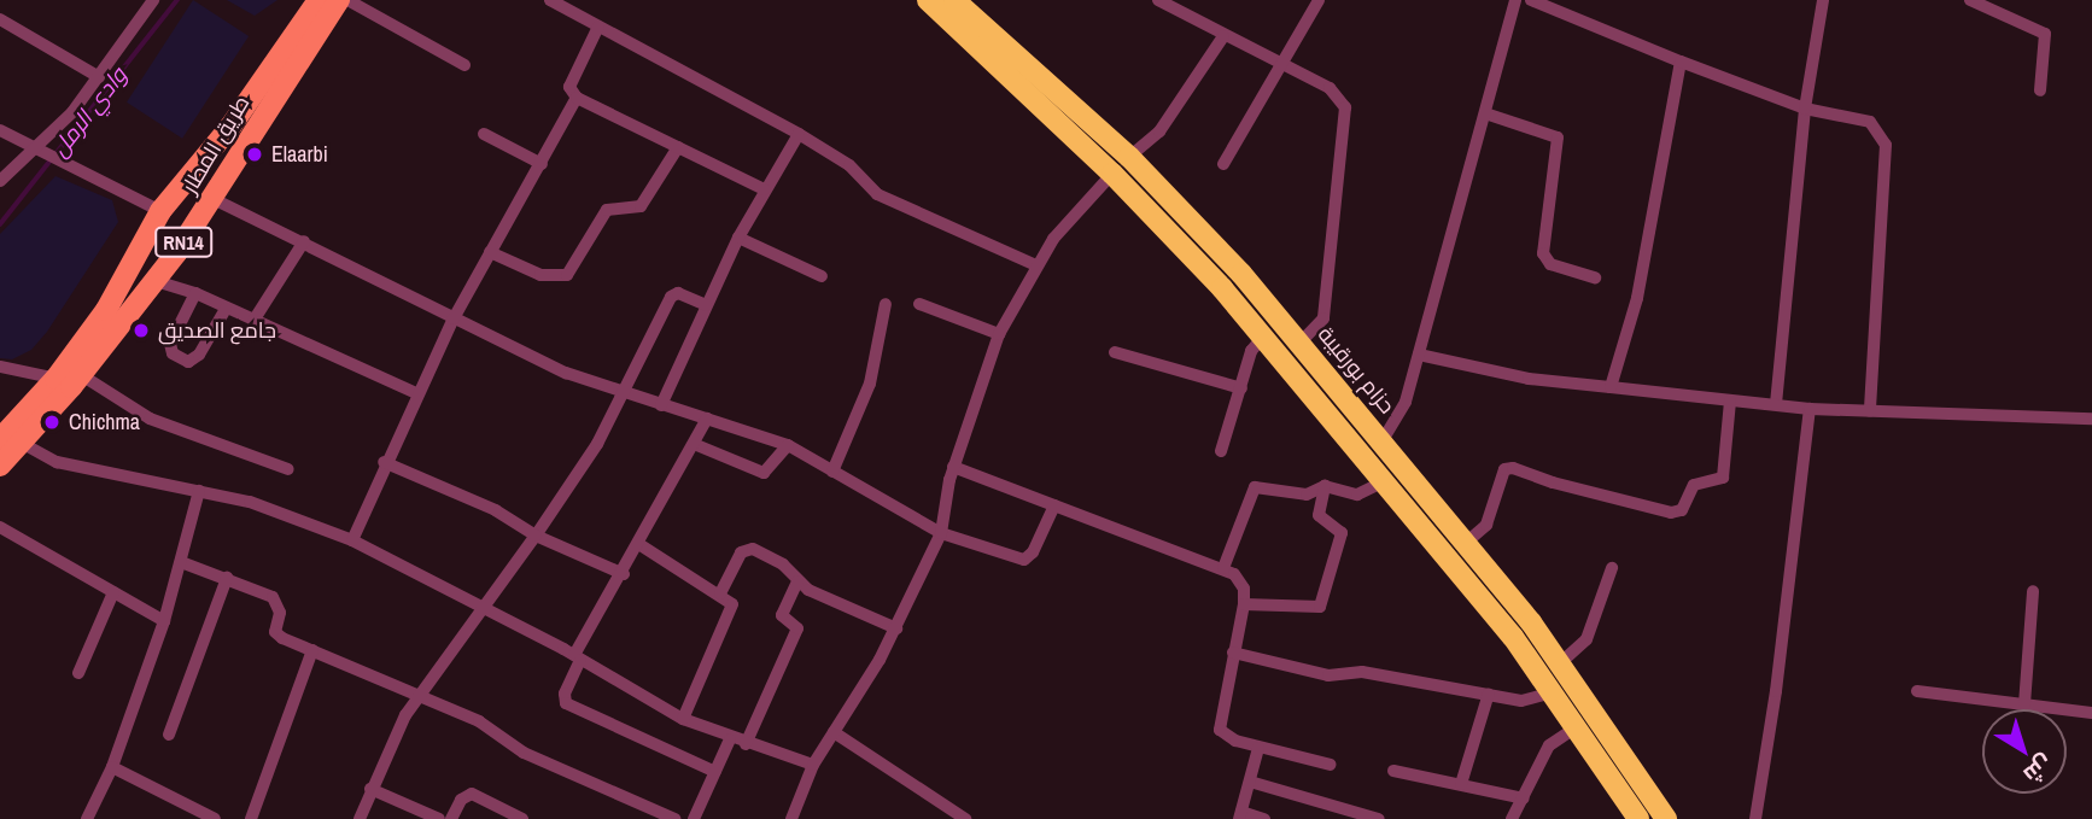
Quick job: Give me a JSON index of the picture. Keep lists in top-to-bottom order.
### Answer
{
  "streets": {
    "highway": ["حزام بورقيبة"],
    "main road": ["طريق المطار", "RN14"]
  },
  "water": ["وادي الرمل"],
  "places": ["Elaarbi", "جامع الصديق", "Chichma"],
  "north": "bottom right"
}
